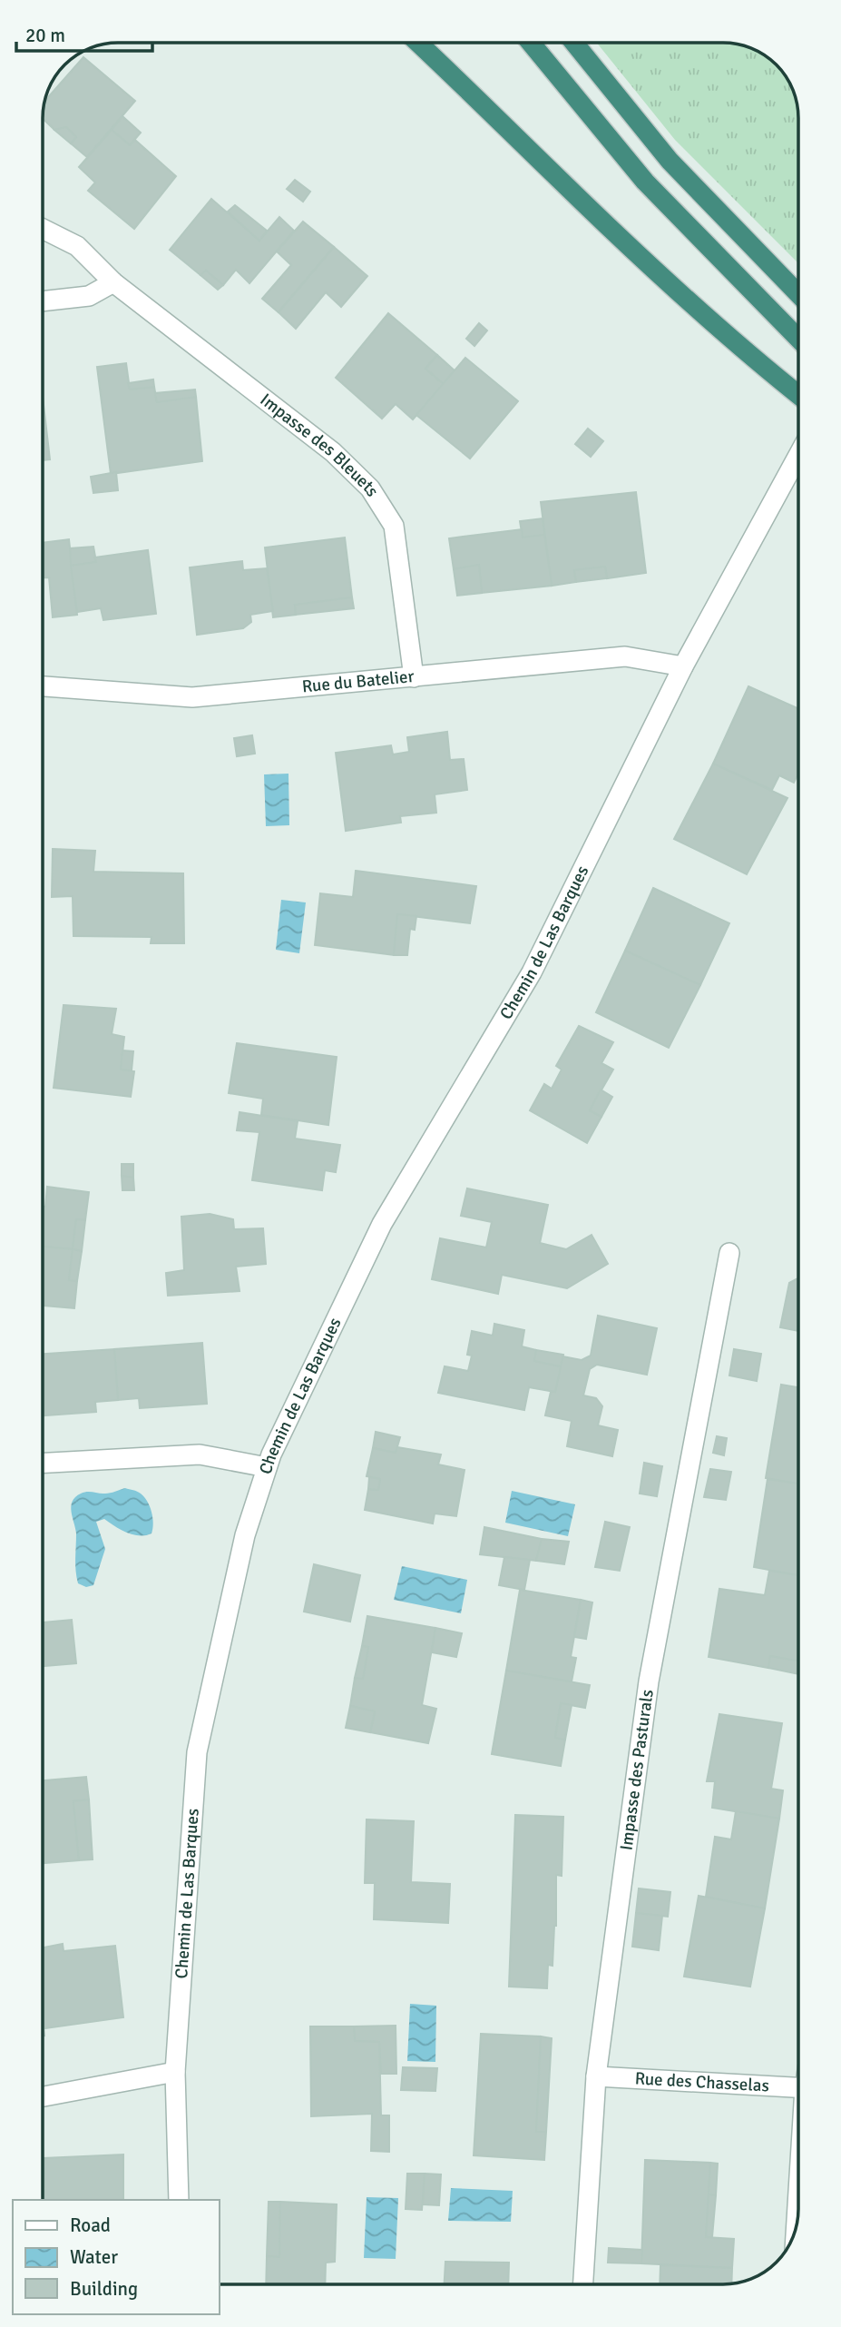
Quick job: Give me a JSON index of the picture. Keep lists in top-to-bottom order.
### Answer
{
  "streets": {
    "street": [
      "Impasse des Bleuets",
      "Rue du Batelier",
      "Chemin de Las Barques",
      "Impasse des Pasturals",
      "Rue des Chasselas"
    ]
  },
  "crossings": [
    ["Impasse des Bleuets", "Rue du Batelier"],
    ["Rue du Batelier", "Chemin de Las Barques"],
    ["Impasse des Pasturals", "Rue des Chasselas"]
  ],
  "legend": ["Road", "Water", "Building"],
  "scale_bar": "20 m"
}
